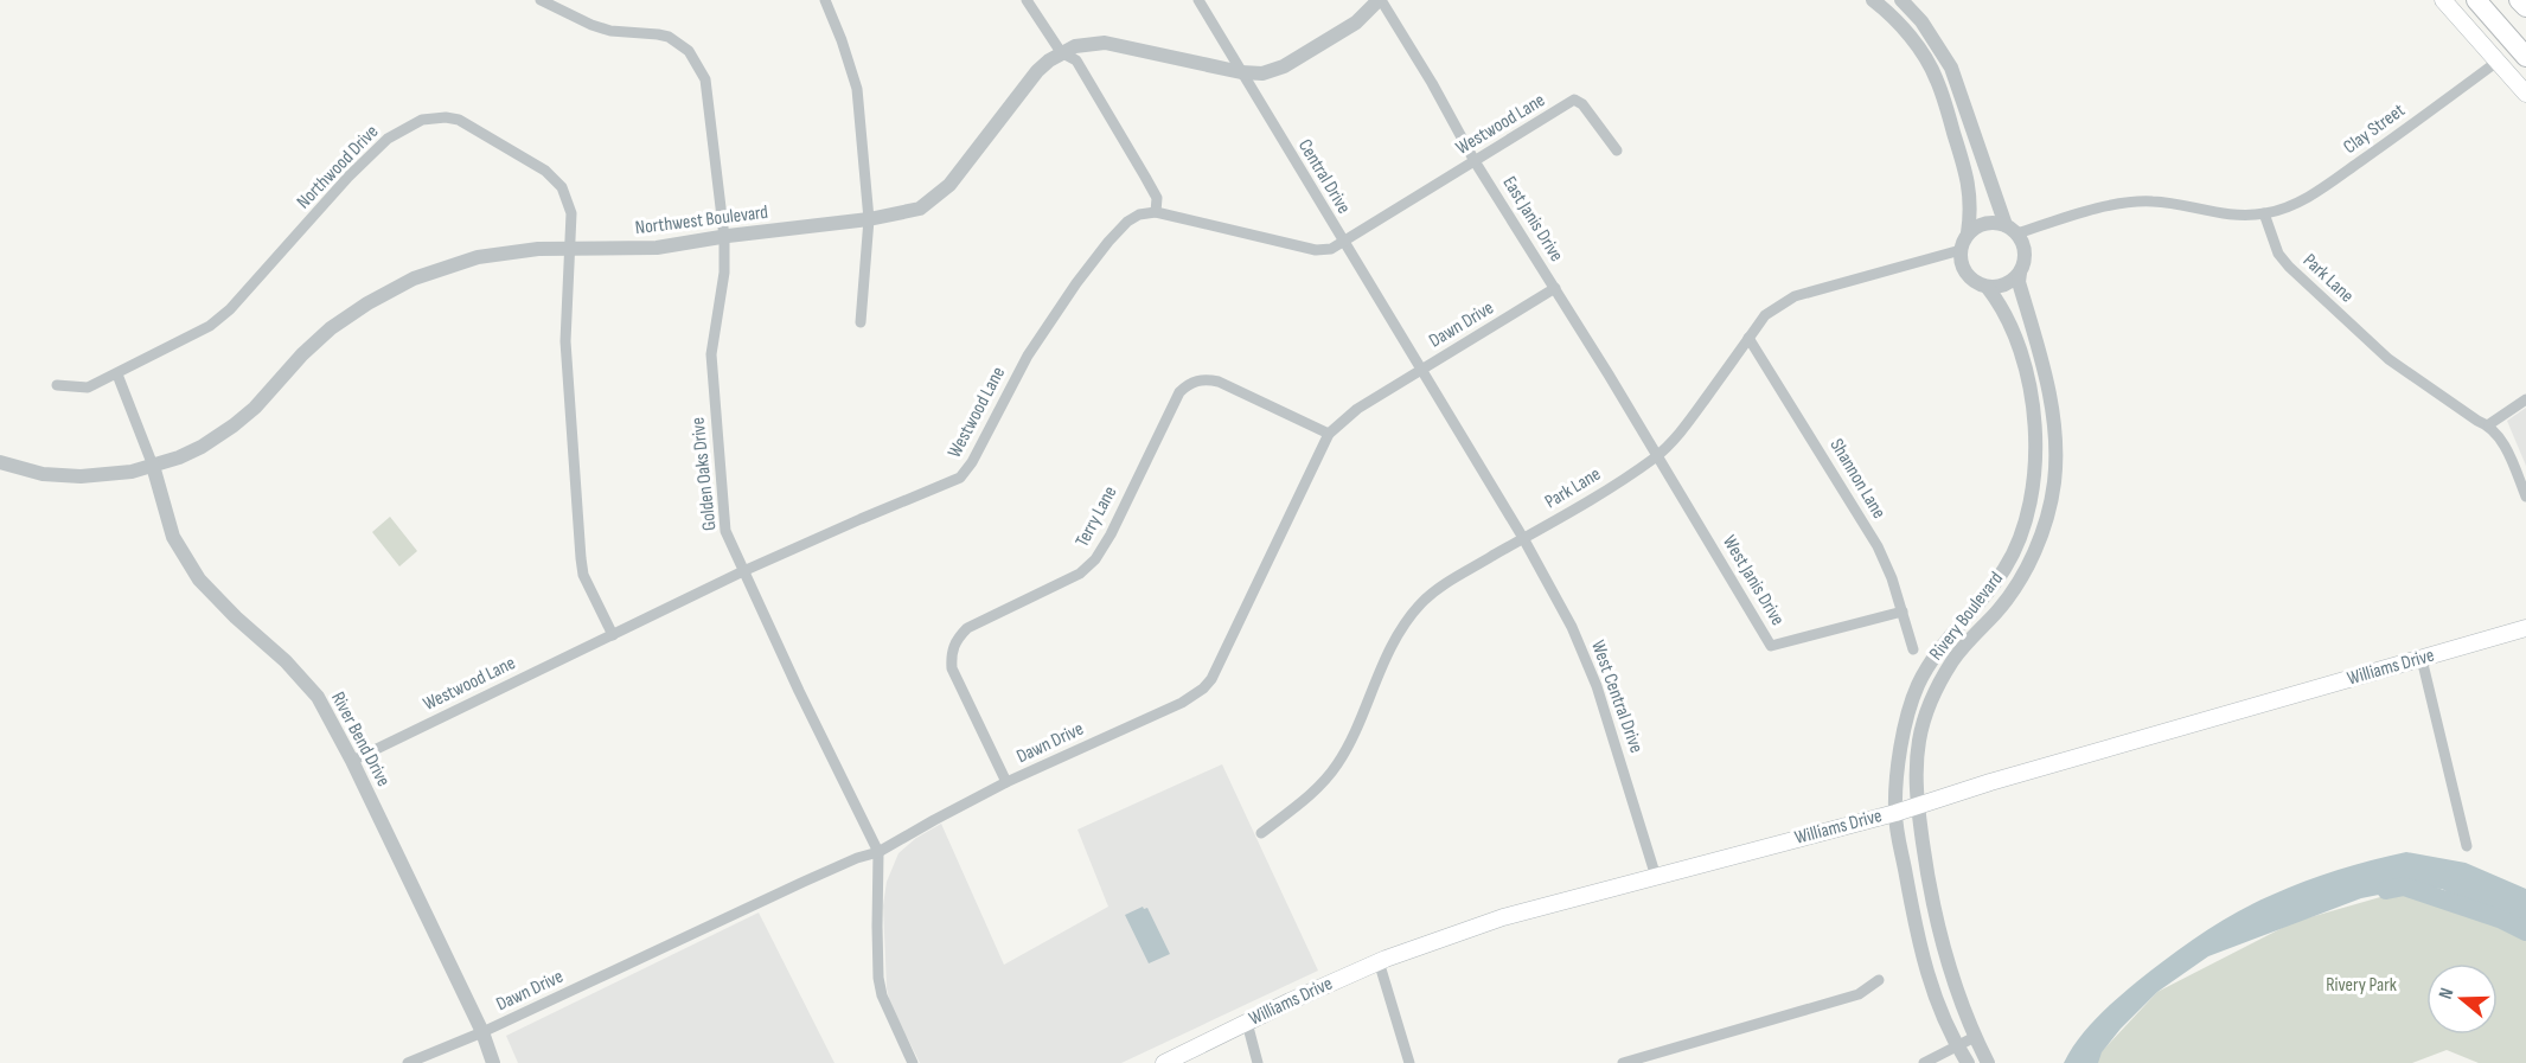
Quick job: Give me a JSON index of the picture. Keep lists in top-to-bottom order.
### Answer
{
  "streets": {
    "main road": ["Williams Drive"],
    "street": [
      "Westwood Lane",
      "Clay Street",
      "Northwood Drive",
      "Central Drive",
      "East Janis Drive",
      "Northwest Boulevard",
      "Park Lane",
      "Dawn Drive",
      "Golden Oaks Drive",
      "Shannon Lane",
      "Terry Lane",
      "West Janis Drive",
      "Rivery Boulevard",
      "West Central Drive",
      "River Bend Drive"
    ]
  },
  "crossings": [
    ["Westwood Lane", "Northwood Drive"],
    ["Westwood Lane", "Central Drive"],
    ["Westwood Lane", "East Janis Drive"],
    ["Westwood Lane", "Golden Oaks Drive"],
    ["Westwood Lane", "River Bend Drive"],
    ["Clay Street", "Park Lane"],
    ["Northwood Drive", "Northwest Boulevard"],
    ["Central Drive", "Northwest Boulevard"],
    ["Central Drive", "Park Lane"],
    ["Central Drive", "Dawn Drive"],
    ["Central Drive", "West Central Drive"],
    ["East Janis Drive", "Northwest Boulevard"],
    ["East Janis Drive", "Park Lane"],
    ["East Janis Drive", "Dawn Drive"],
    ["East Janis Drive", "West Janis Drive"],
    ["Northwest Boulevard", "Golden Oaks Drive"],
    ["Northwest Boulevard", "River Bend Drive"],
    ["Park Lane", "Shannon Lane"],
    ["Park Lane", "West Janis Drive"],
    ["Park Lane", "Rivery Boulevard"],
    ["Park Lane", "West Central Drive"],
    ["Dawn Drive", "Golden Oaks Drive"],
    ["Dawn Drive", "Terry Lane"],
    ["Dawn Drive", "River Bend Drive"],
    ["Shannon Lane", "West Janis Drive"],
    ["Rivery Boulevard", "Williams Drive"],
    ["Williams Drive", "West Central Drive"]
  ],
  "parks": ["Rivery Park"],
  "north": "left"
}
